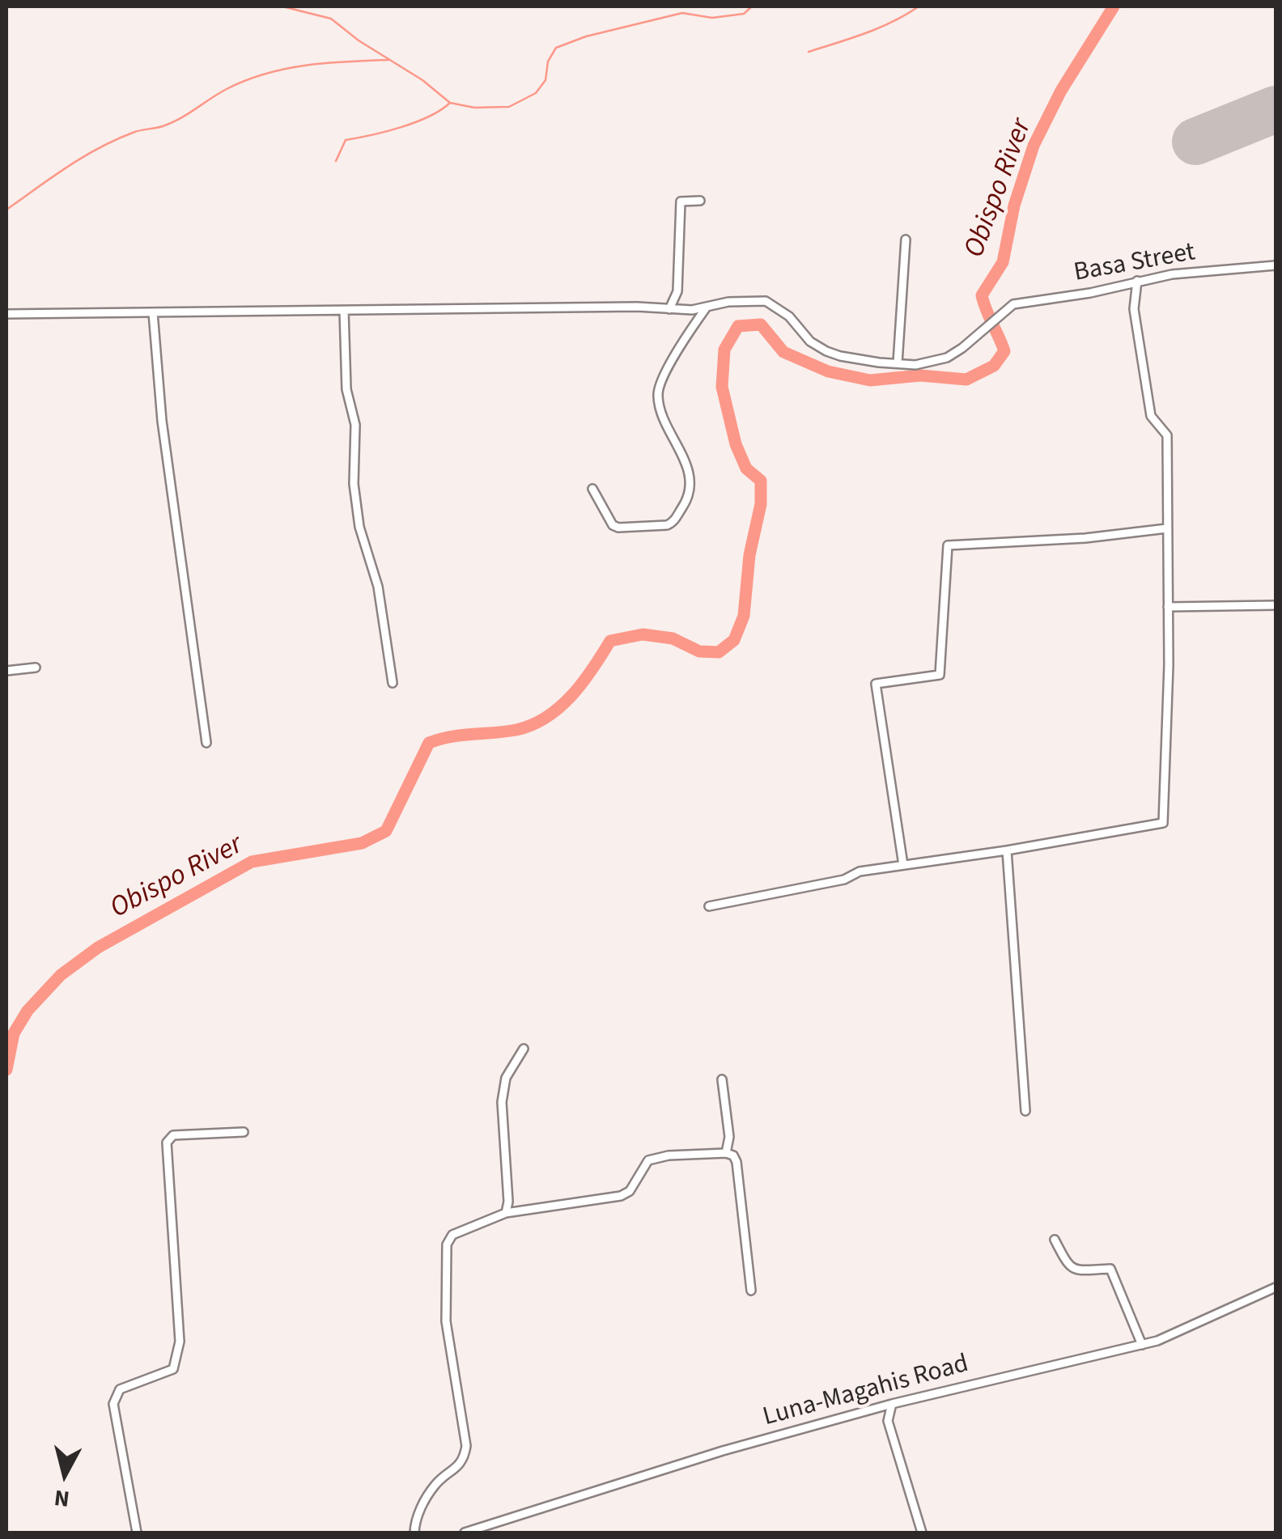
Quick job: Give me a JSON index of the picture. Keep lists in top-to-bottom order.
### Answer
{
  "streets": {
    "street": ["Basa Street", "Luna-Magahis Road"]
  },
  "water": ["Obispo River"],
  "north": "bottom"
}
